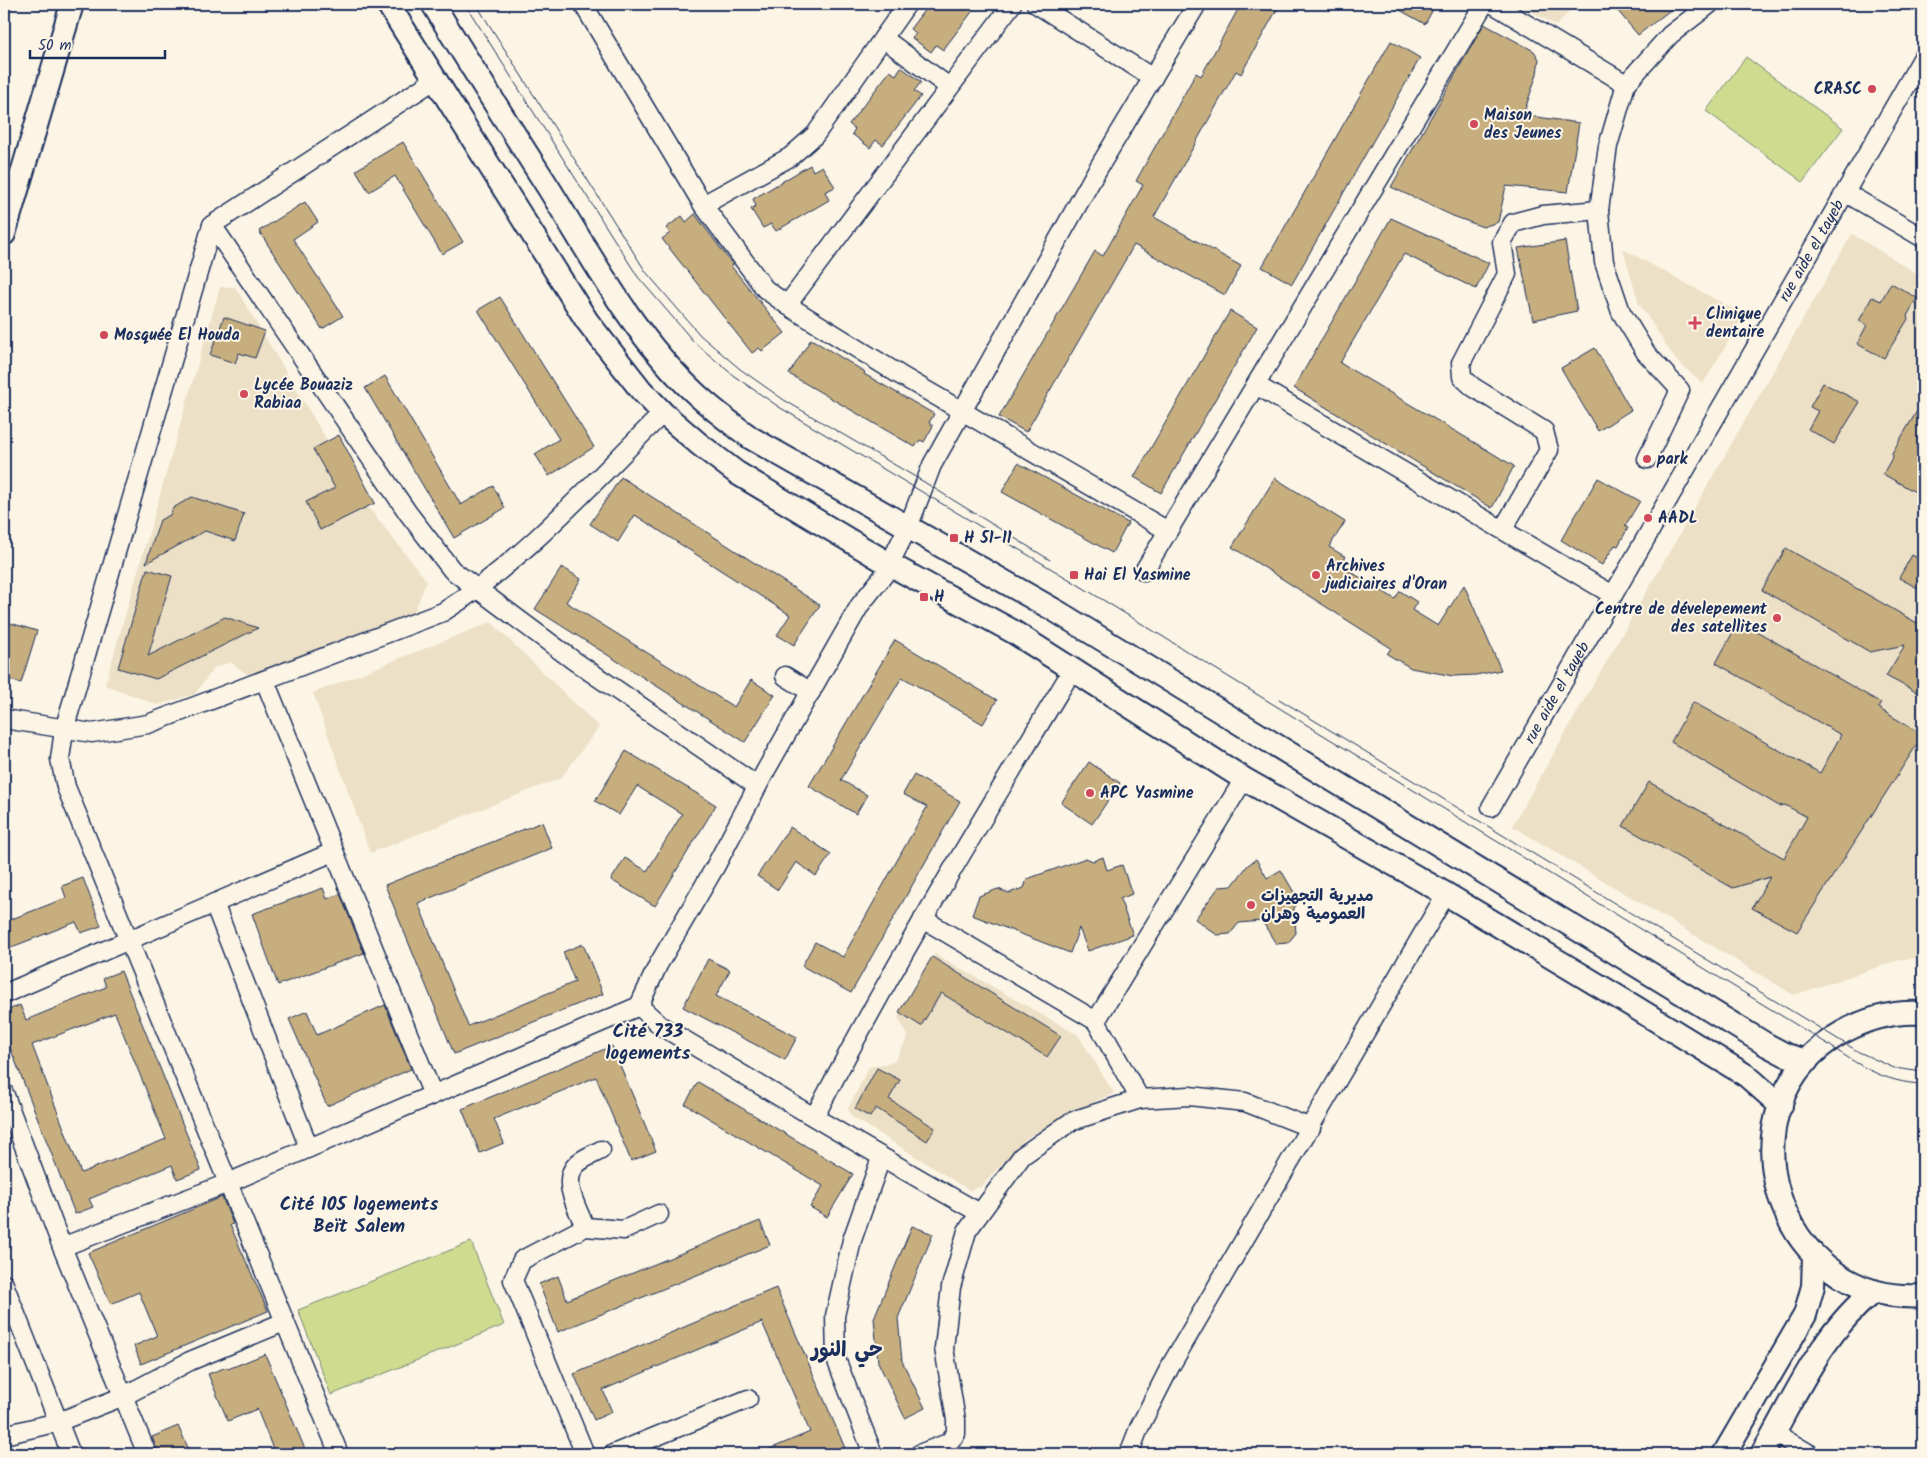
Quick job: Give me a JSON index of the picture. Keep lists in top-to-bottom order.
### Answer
{
  "streets": {
    "street": ["rue aide el tayeb"]
  },
  "districts": ["Cité 733 logements", "Cité 105 logements Beït Salem", "حي النور"],
  "places": {
    "other": [
      "CRASC",
      "Maison des Jeunes",
      "Mosquée El Houda",
      "Lycée Bouaziz Rabiaa",
      "park",
      "AADL",
      "Archives judiciaires d'Oran",
      "Centre de dévelepement des satellites",
      "APC Yasmine",
      "مديرية التجهيزات العمومية وهران"
    ],
    "health": ["Clinique dentaire"],
    "transit": ["H 51-11", "Hai El Yasmine", "H"]
  },
  "scale_bar": "50 m"
}
